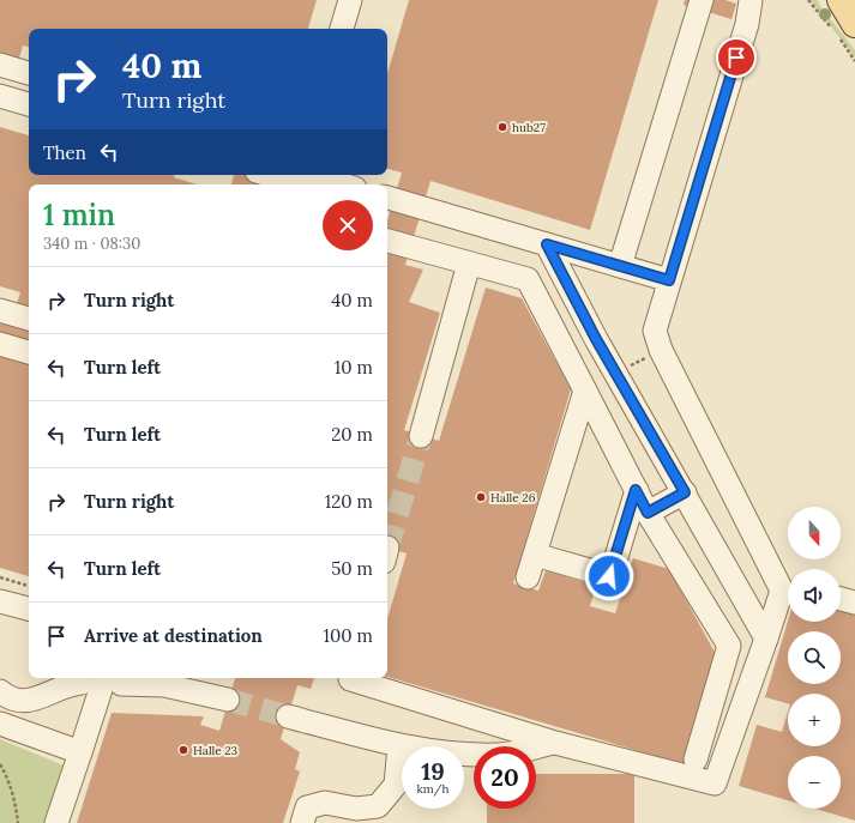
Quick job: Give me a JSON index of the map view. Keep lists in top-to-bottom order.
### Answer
{
  "places": ["hub27", "Halle 26", "Halle 23"],
  "north": "bottom",
  "page": {
    "turn": ["40 m", "Turn right"],
    "then": "Then",
    "heading": ["1 min", "340 m · 08:30"],
    "list": [
      {
        "name": "Turn right",
        "value": "40 m"
      },
      {
        "name": "Turn left",
        "value": "10 m"
      },
      {
        "name": "Turn left",
        "value": "20 m"
      },
      {
        "name": "Turn right",
        "value": "120 m"
      },
      {
        "name": "Turn left",
        "value": "50 m"
      },
      {
        "name": "Arrive at destination",
        "value": "100 m"
      }
    ],
    "map_buttons": ["+", "−"],
    "speed": "19 km/h",
    "limit": "20"
  }
}
